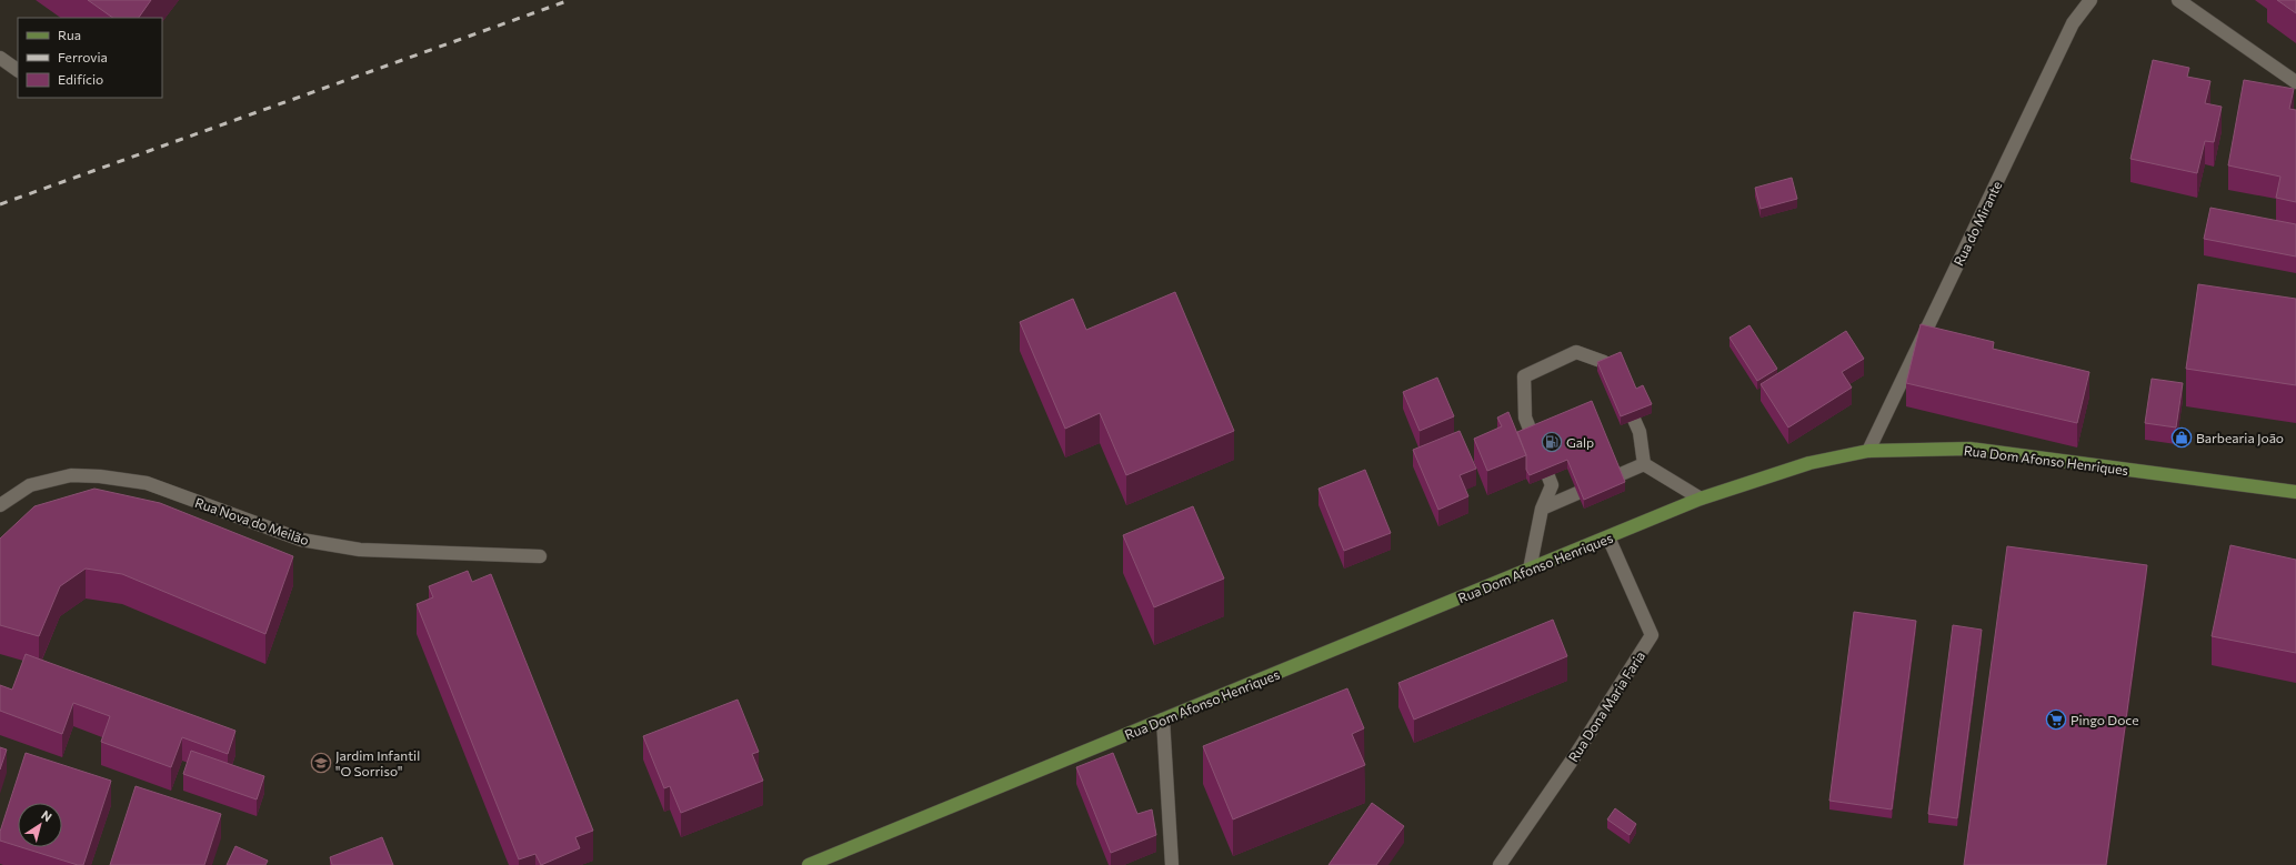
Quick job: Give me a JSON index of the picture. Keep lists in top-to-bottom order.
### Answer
{
  "streets": {
    "main road": ["Rua Dom Afonso Henriques"],
    "street": ["Rua do Mirante", "Rua Nova do Meilão", "Rua Dona Maria Faria"]
  },
  "crossings": [
    ["Rua do Mirante", "Rua Dom Afonso Henriques"],
    ["Rua Dom Afonso Henriques", "Rua Dona Maria Faria"]
  ],
  "places": {
    "shop": ["Barbearia João"],
    "fuel station": ["Galp"],
    "supermarket": ["Pingo Doce"],
    "school or university": ["Jardim Infantil \"O Sorriso\""]
  },
  "legend": ["Rua", "Ferrovia", "Edifício"],
  "north": "top right"
}
